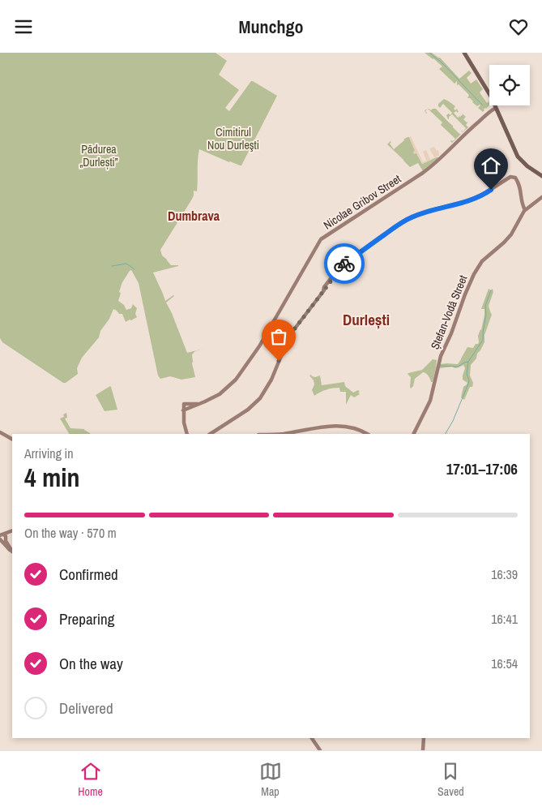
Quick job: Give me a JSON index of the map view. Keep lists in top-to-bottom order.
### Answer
{
  "streets": {
    "street": ["Nicolae Gribov Street", "Ștefan-Vodă Street"]
  },
  "districts": ["Dumbrava", "Durlești"],
  "parks": ["Cimitirul Nou Durleşti", "Pădurea „Durlești”"],
  "page": {
    "header": "Munchgo",
    "heading": ["4 min", "Arriving in", "17:01–17:06"],
    "bar": "On the way · 570 m",
    "list": [
      ["Confirmed", "16:39"],
      ["Preparing", "16:41"],
      ["On the way", "16:54"],
      "Delivered"
    ],
    "tabs": ["Home", "Map", "Saved"]
  }
}
